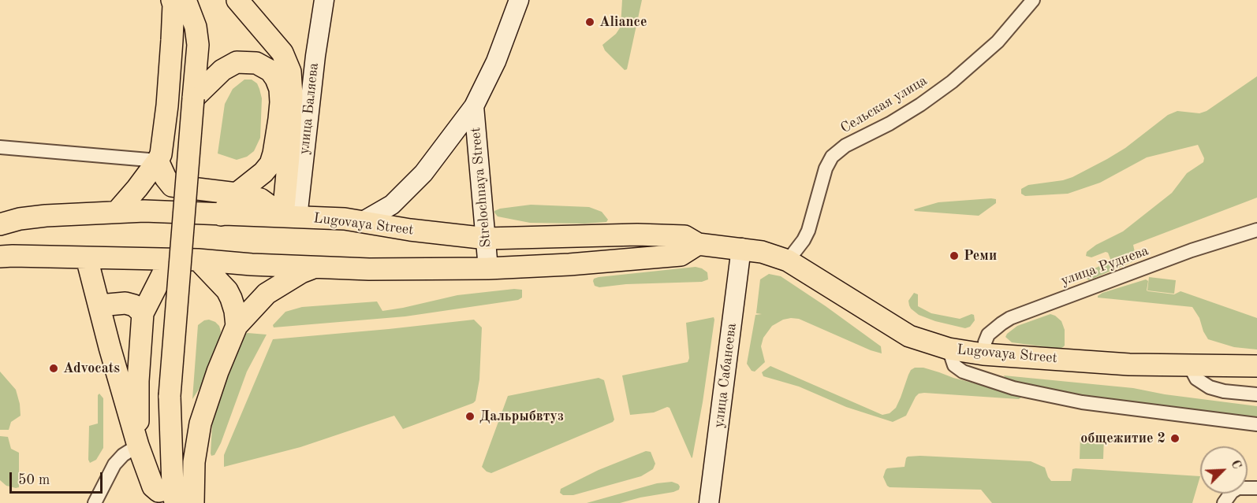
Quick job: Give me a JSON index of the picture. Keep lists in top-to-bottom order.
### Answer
{
  "streets": {
    "main road": ["Lugovaya Street"],
    "street": [
      "Сельская улица",
      "улица Баляева",
      "Strelochnaya Street",
      "улица Руднева",
      "улица Сабанеева"
    ]
  },
  "crossings": [
    ["Сельская улица", "Lugovaya Street"],
    ["улица Баляева", "Lugovaya Street"],
    ["Strelochnaya Street", "Lugovaya Street"],
    ["Lugovaya Street", "улица Руднева"],
    ["Lugovaya Street", "улица Сабанеева"]
  ],
  "places": [
    "Aliance",
    "Реми",
    "Advocats",
    "Дальрыбвтуз",
    "общежитие 2"
  ],
  "scale_bar": "50 m",
  "north": "top right"
}
